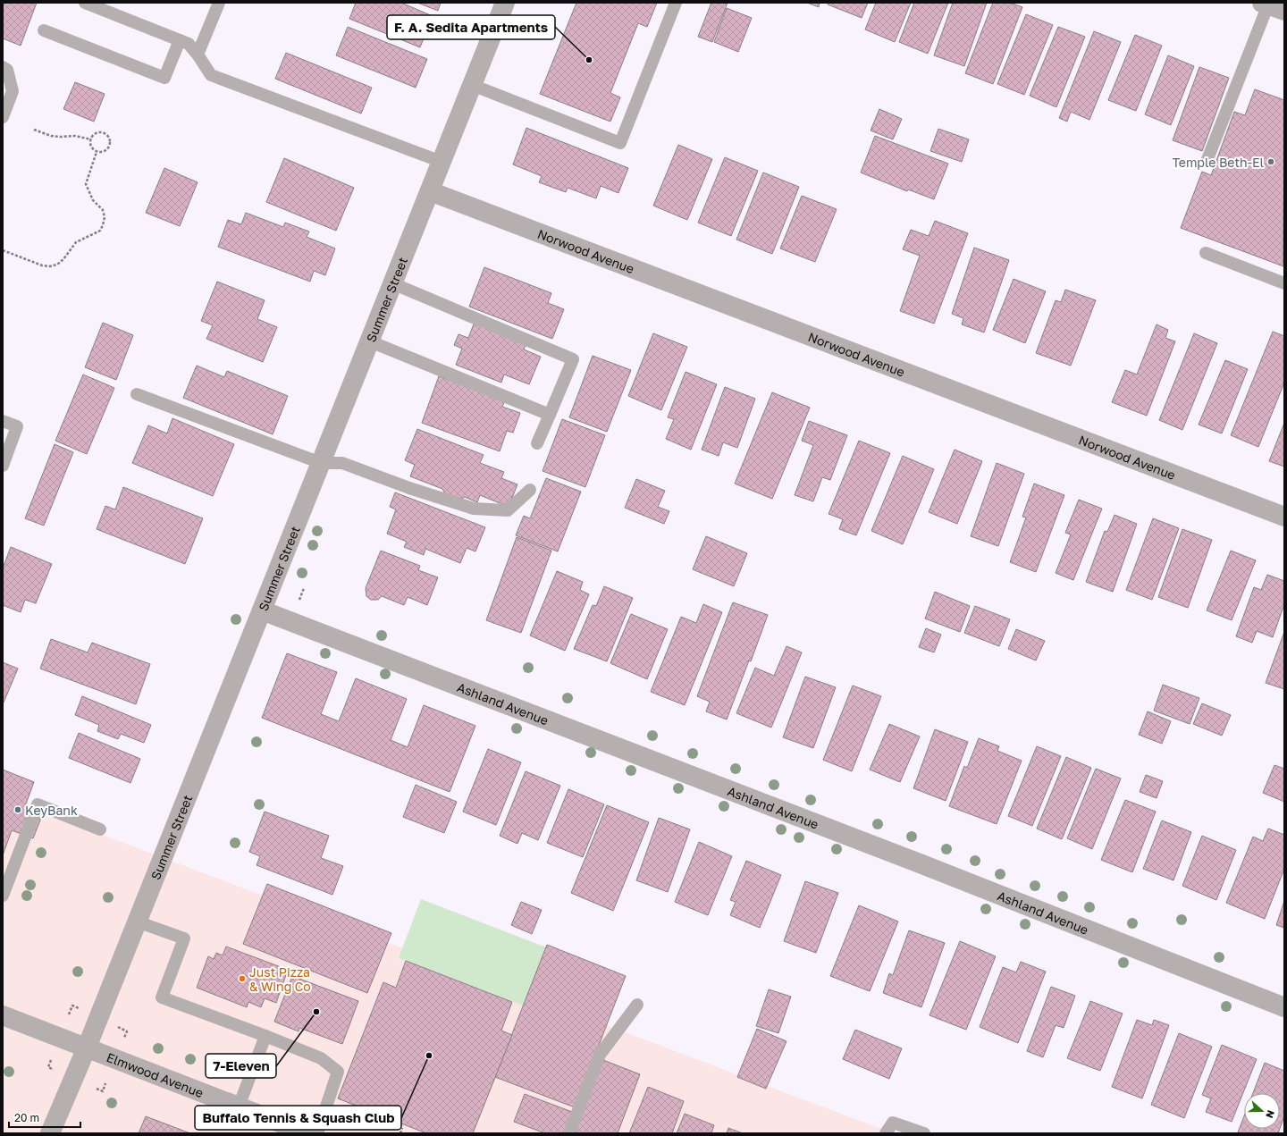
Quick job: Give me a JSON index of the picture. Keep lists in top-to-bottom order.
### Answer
{
  "streets": {
    "street": [
      "Norwood Avenue",
      "Summer Street",
      "Ashland Avenue",
      "Elmwood Avenue"
    ]
  },
  "crossings": [
    ["Norwood Avenue", "Summer Street"],
    ["Summer Street", "Ashland Avenue"],
    ["Summer Street", "Elmwood Avenue"]
  ],
  "places": [
    "F. A. Sedita Apartments",
    "Temple Beth-El",
    "KeyBank",
    "Just Pizza & Wing Co",
    "7-Eleven",
    "Buffalo Tennis & Squash Club"
  ],
  "scale_bar": "20 m",
  "north": "right"
}
